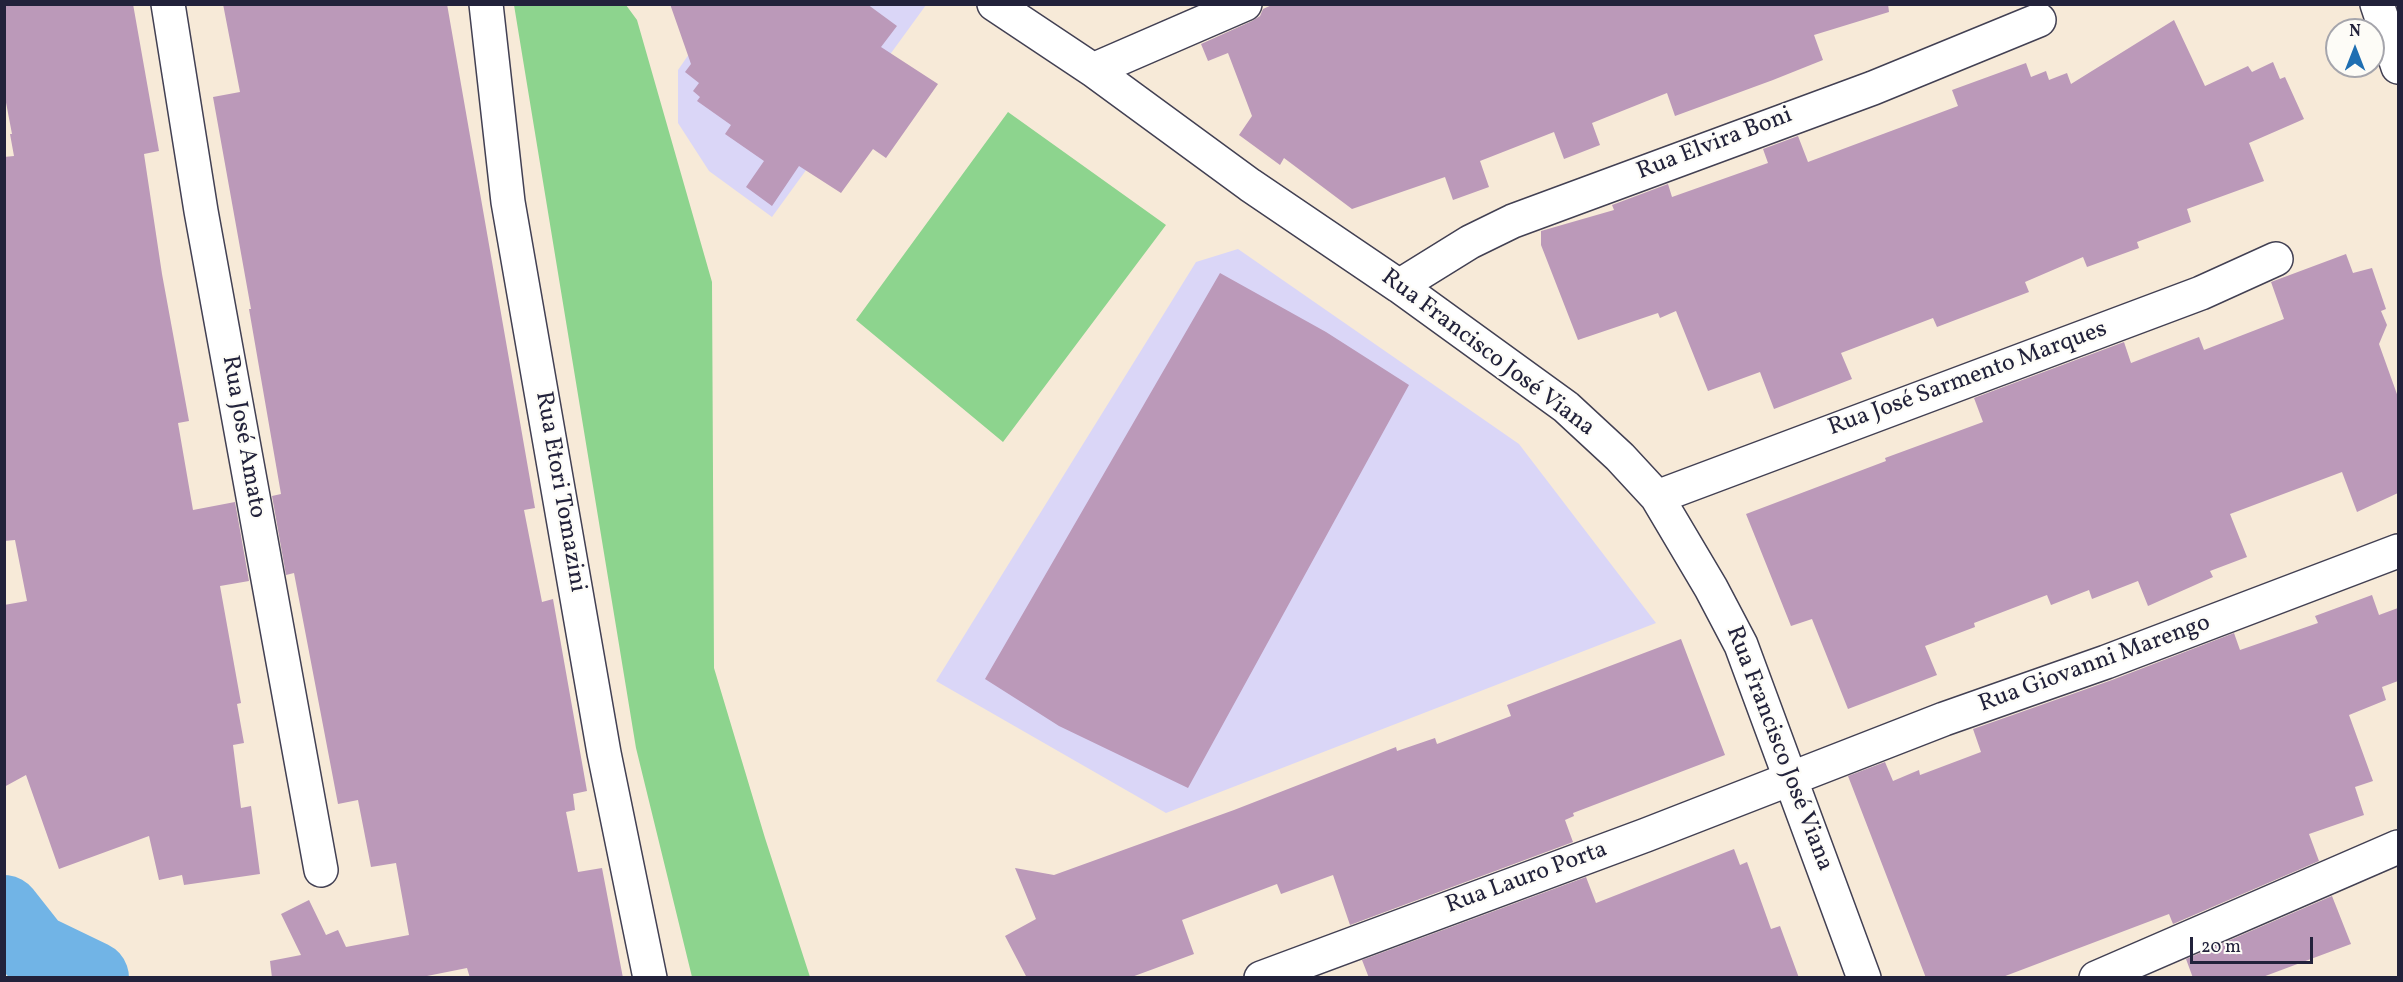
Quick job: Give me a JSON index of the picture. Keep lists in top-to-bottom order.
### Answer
{
  "streets": {
    "street": [
      "Rua Elvira Boni",
      "Rua Francisco José Viana",
      "Rua José Sarmento Marques",
      "Rua José Amato",
      "Rua Etori Tomazini",
      "Rua Giovanni Marengo",
      "Rua Lauro Porta"
    ]
  },
  "crossings": [
    ["Rua Elvira Boni", "Rua Francisco José Viana"],
    ["Rua Francisco José Viana", "Rua José Sarmento Marques"],
    ["Rua Francisco José Viana", "Rua Giovanni Marengo"],
    ["Rua Francisco José Viana", "Rua Lauro Porta"],
    ["Rua Giovanni Marengo", "Rua Lauro Porta"]
  ],
  "scale_bar": "20 m",
  "north": "top"
}
